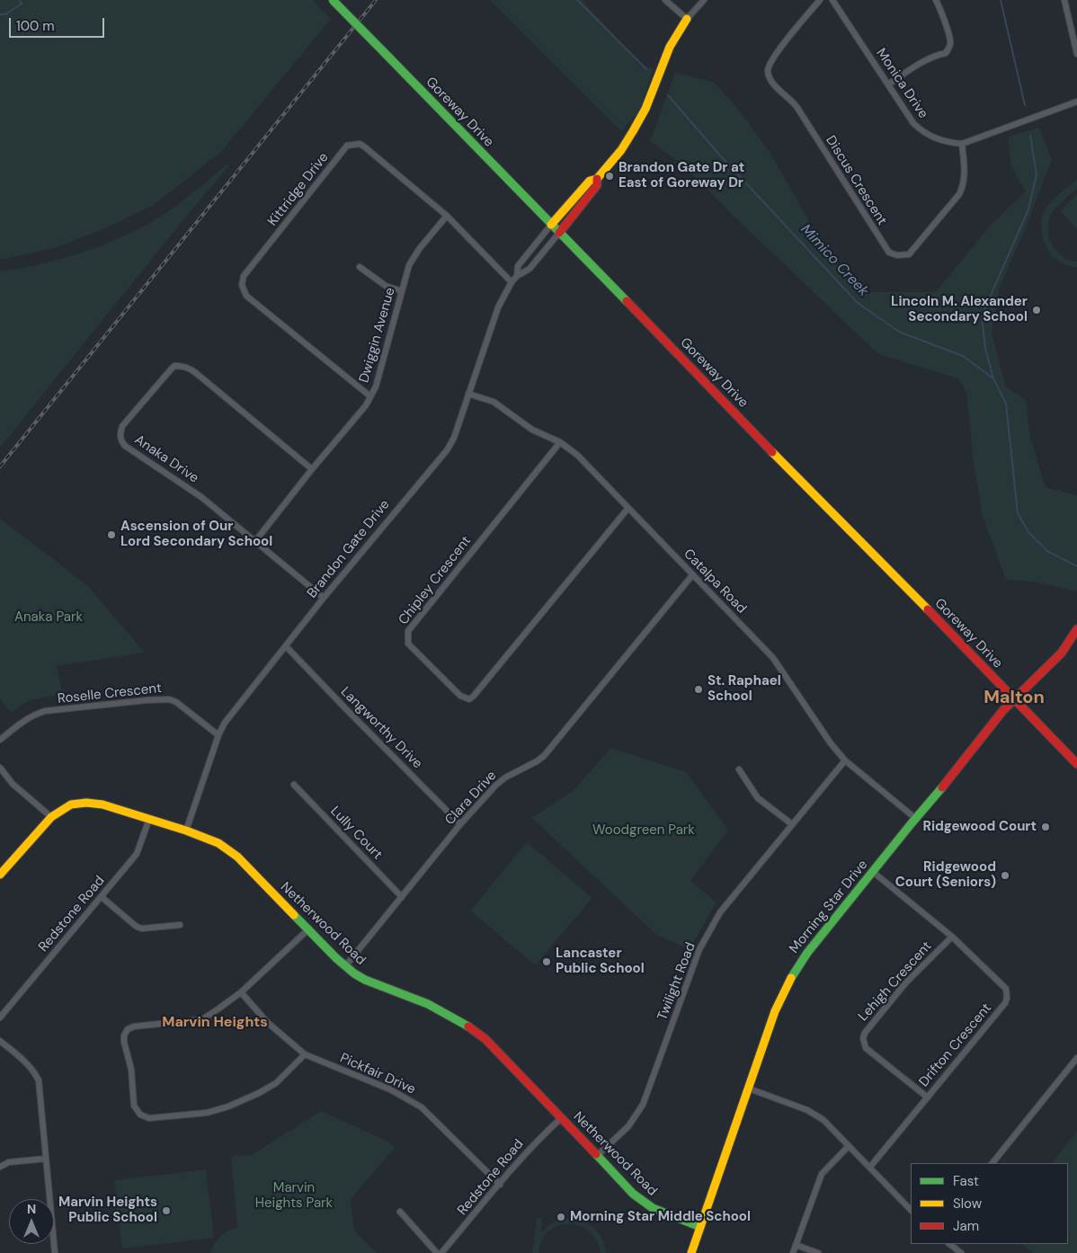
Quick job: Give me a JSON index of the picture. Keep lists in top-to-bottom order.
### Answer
{
  "streets": {
    "street": [
      "Monica Drive",
      "Goreway Drive",
      "Discus Crescent",
      "Kittridge Drive",
      "Dwiggin Avenue",
      "Anaka Drive",
      "Brandon Gate Drive",
      "Chipley Crescent",
      "Catalpa Road",
      "Roselle Crescent",
      "Langworthy Drive",
      "Clara Drive",
      "Lully Court",
      "Morning Star Drive",
      "Redstone Road",
      "Netherwood Road",
      "Twilight Road",
      "Lehigh Crescent",
      "Drifton Crescent",
      "Pickfair Drive"
    ]
  },
  "crossings": [
    ["Monica Drive", "Discus Crescent"],
    ["Goreway Drive", "Brandon Gate Drive"],
    ["Goreway Drive", "Morning Star Drive"],
    ["Kittridge Drive", "Dwiggin Avenue"],
    ["Kittridge Drive", "Brandon Gate Drive"],
    ["Dwiggin Avenue", "Anaka Drive"],
    ["Anaka Drive", "Brandon Gate Drive"],
    ["Brandon Gate Drive", "Catalpa Road"],
    ["Brandon Gate Drive", "Roselle Crescent"],
    ["Brandon Gate Drive", "Langworthy Drive"],
    ["Brandon Gate Drive", "Netherwood Road"],
    ["Chipley Crescent", "Catalpa Road"],
    ["Catalpa Road", "Clara Drive"],
    ["Catalpa Road", "Morning Star Drive"],
    ["Catalpa Road", "Twilight Road"],
    ["Langworthy Drive", "Clara Drive"],
    ["Clara Drive", "Lully Court"],
    ["Clara Drive", "Netherwood Road"],
    ["Morning Star Drive", "Netherwood Road"],
    ["Morning Star Drive", "Drifton Crescent"],
    ["Redstone Road", "Netherwood Road"],
    ["Redstone Road", "Pickfair Drive"],
    ["Netherwood Road", "Twilight Road"],
    ["Lehigh Crescent", "Drifton Crescent"]
  ],
  "districts": ["Malton", "Marvin Heights"],
  "water": ["Mimico Creek"],
  "parks": ["Anaka Park", "Woodgreen Park", "Marvin Heights Park"],
  "places": [
    "Brandon Gate Dr at East of Goreway Dr",
    "Lincoln M. Alexander Secondary School",
    "Ascension of Our Lord Secondary School",
    "St. Raphael School",
    "Ridgewood Court",
    "Ridgewood Court (Seniors)",
    "Lancaster Public School",
    "Marvin Heights Public School",
    "Morning Star Middle School"
  ],
  "legend": ["Fast", "Slow", "Jam"],
  "scale_bar": "100 m",
  "north": "top"
}
